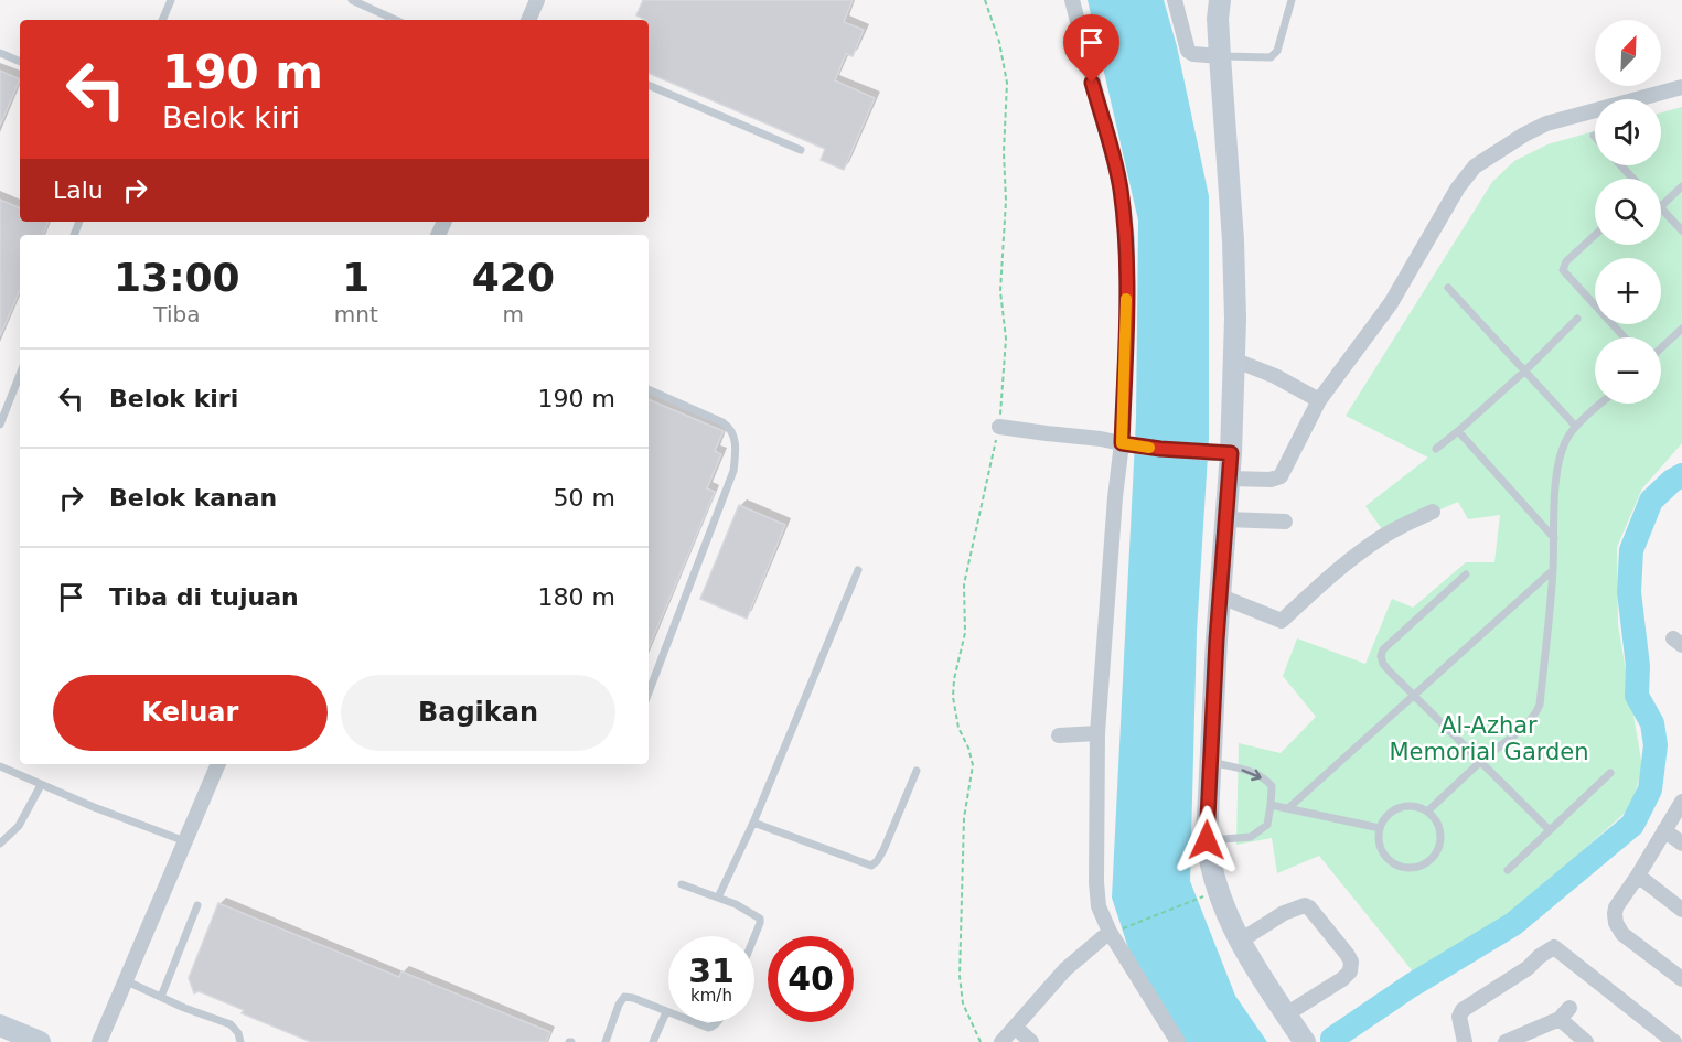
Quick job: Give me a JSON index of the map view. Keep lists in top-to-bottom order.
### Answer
{
  "parks": ["Al-Azhar Memorial Garden"],
  "north": "top right",
  "page": {
    "map_buttons": ["+", "−"],
    "turn": ["190 m", "Belok kiri"],
    "then": "Lalu",
    "eta": [
      "13:00",
      "Tiba",
      "1",
      "mnt",
      "420",
      "m"
    ],
    "list": [
      {
        "name": "Belok kiri",
        "value": "190 m"
      },
      {
        "name": "Belok kanan",
        "value": "50 m"
      },
      {
        "name": "Tiba di tujuan",
        "value": "180 m"
      }
    ],
    "buttons": ["Keluar", "Bagikan"],
    "speed": "31 km/h",
    "limit": "40"
  }
}
